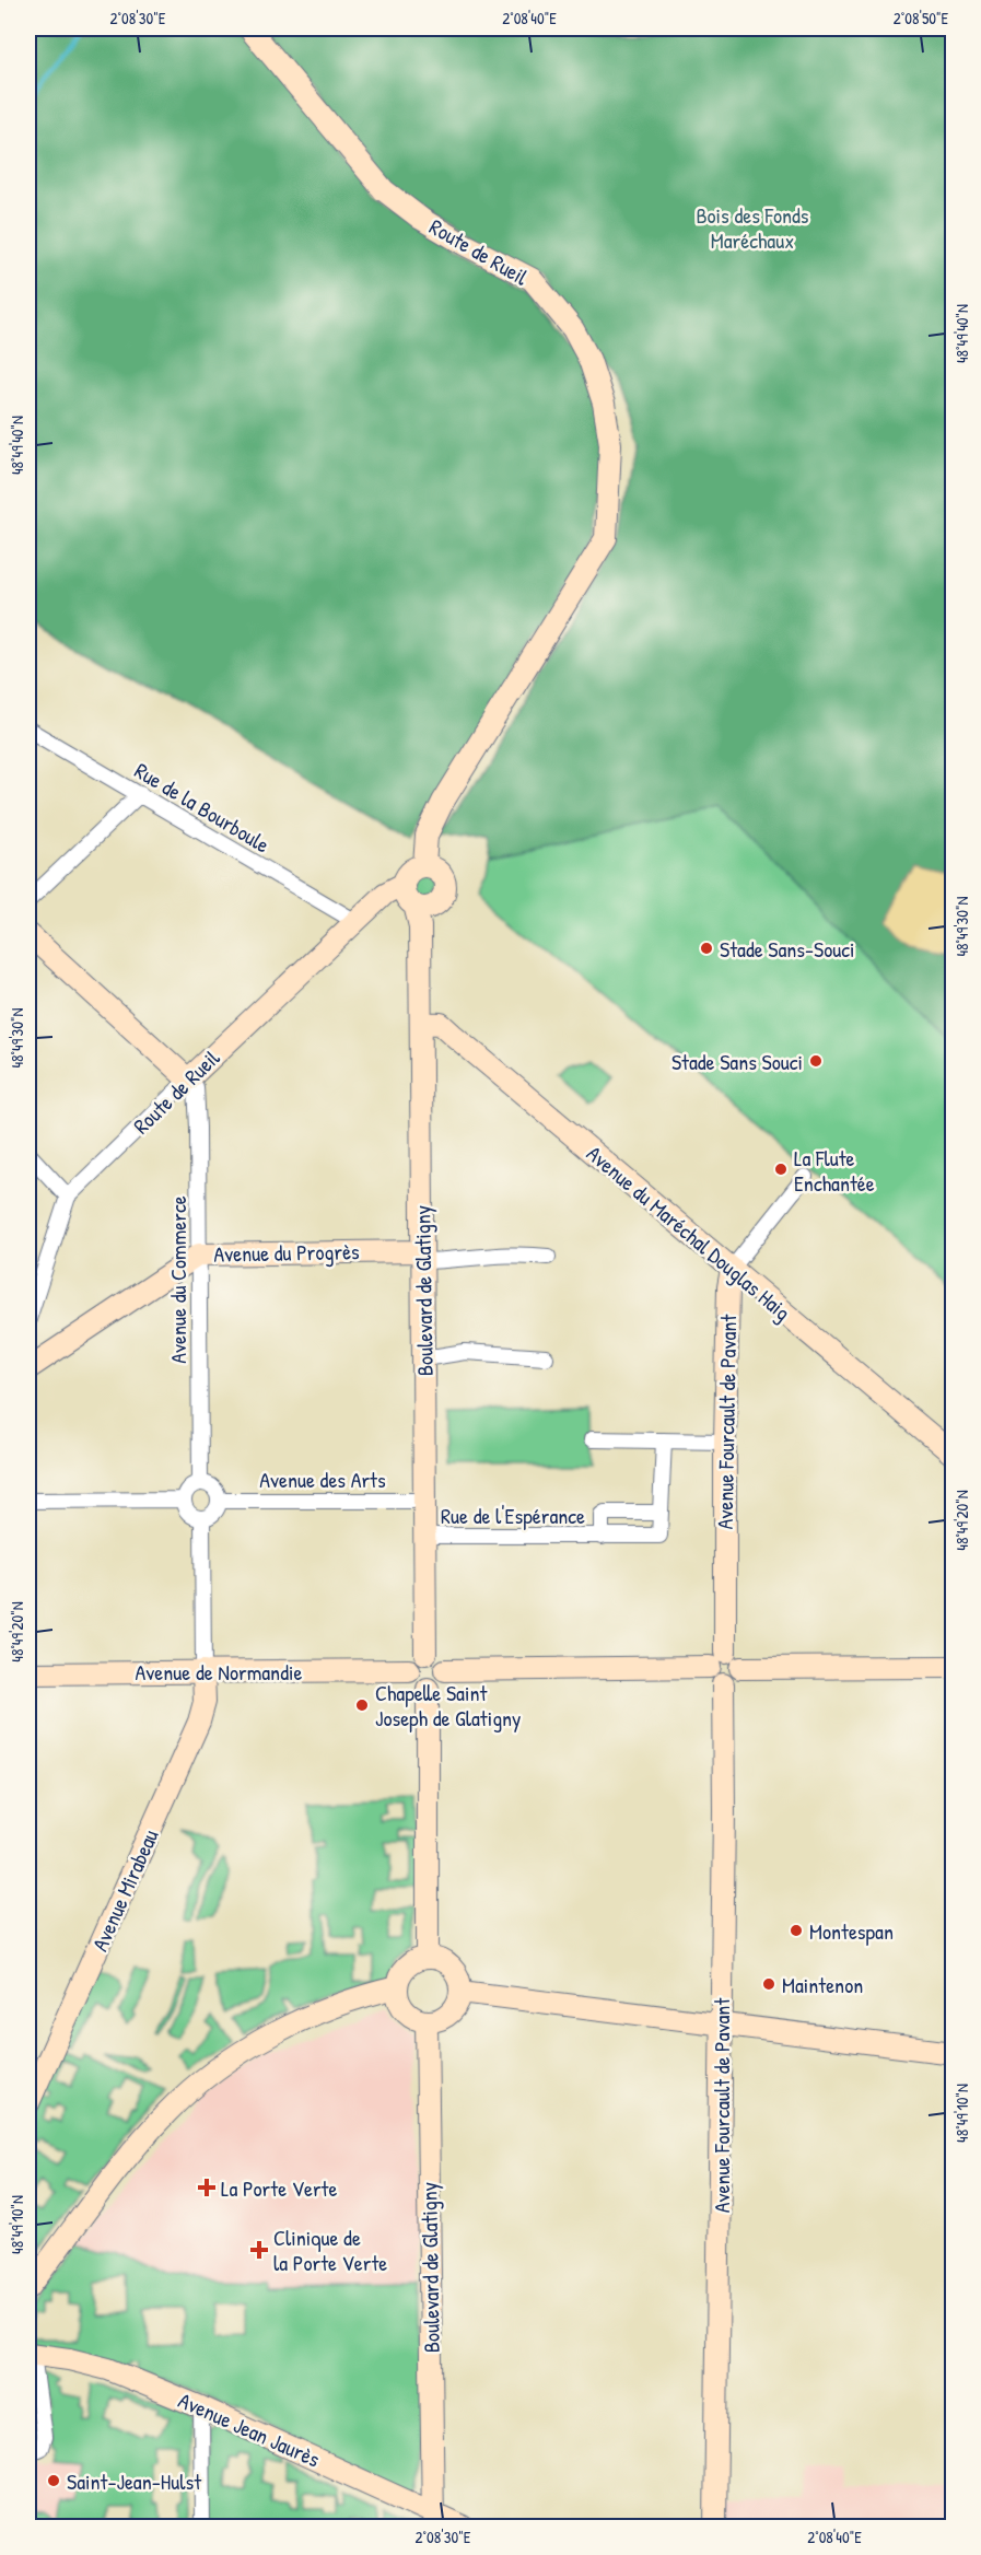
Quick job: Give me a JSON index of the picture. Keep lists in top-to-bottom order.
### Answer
{
  "streets": {
    "street": [
      "Route de Rueil",
      "Rue de la Bourboule",
      "Avenue du Maréchal Douglas Haig",
      "Avenue du Progrès",
      "Avenue du Commerce",
      "Boulevard de Glatigny",
      "Avenue Fourcault de Pavant",
      "Avenue des Arts",
      "Rue de l'Espérance",
      "Avenue de Normandie",
      "Avenue Mirabeau",
      "Avenue Jean Jaurès"
    ]
  },
  "crossings": [
    ["Route de Rueil", "Rue de la Bourboule"],
    ["Route de Rueil", "Avenue du Commerce"],
    ["Route de Rueil", "Boulevard de Glatigny"],
    ["Avenue du Maréchal Douglas Haig", "Boulevard de Glatigny"],
    ["Avenue du Maréchal Douglas Haig", "Avenue Fourcault de Pavant"],
    ["Avenue du Progrès", "Avenue du Commerce"],
    ["Avenue du Progrès", "Boulevard de Glatigny"],
    ["Avenue du Commerce", "Avenue des Arts"],
    ["Boulevard de Glatigny", "Avenue des Arts"],
    ["Boulevard de Glatigny", "Rue de l'Espérance"],
    ["Boulevard de Glatigny", "Avenue de Normandie"],
    ["Boulevard de Glatigny", "Avenue Jean Jaurès"],
    ["Avenue de Normandie", "Avenue Mirabeau"]
  ],
  "parks": ["Bois des Fonds Maréchaux"],
  "places": {
    "other": [
      "Stade Sans-Souci",
      "Stade Sans Souci",
      "La Flute Enchantée",
      "Chapelle Saint Joseph de Glatigny",
      "Montespan",
      "Maintenon",
      "Saint-Jean-Hulst"
    ],
    "health": ["La Porte Verte", "Clinique de la Porte Verte"]
  },
  "coordinates": [
    "2°08'30\"E",
    "2°08'40\"E",
    "2°08'50\"E",
    "48°49'40\"N",
    "48°49'30\"N",
    "48°49'20\"N",
    "48°49'10\"N"
  ]
}
